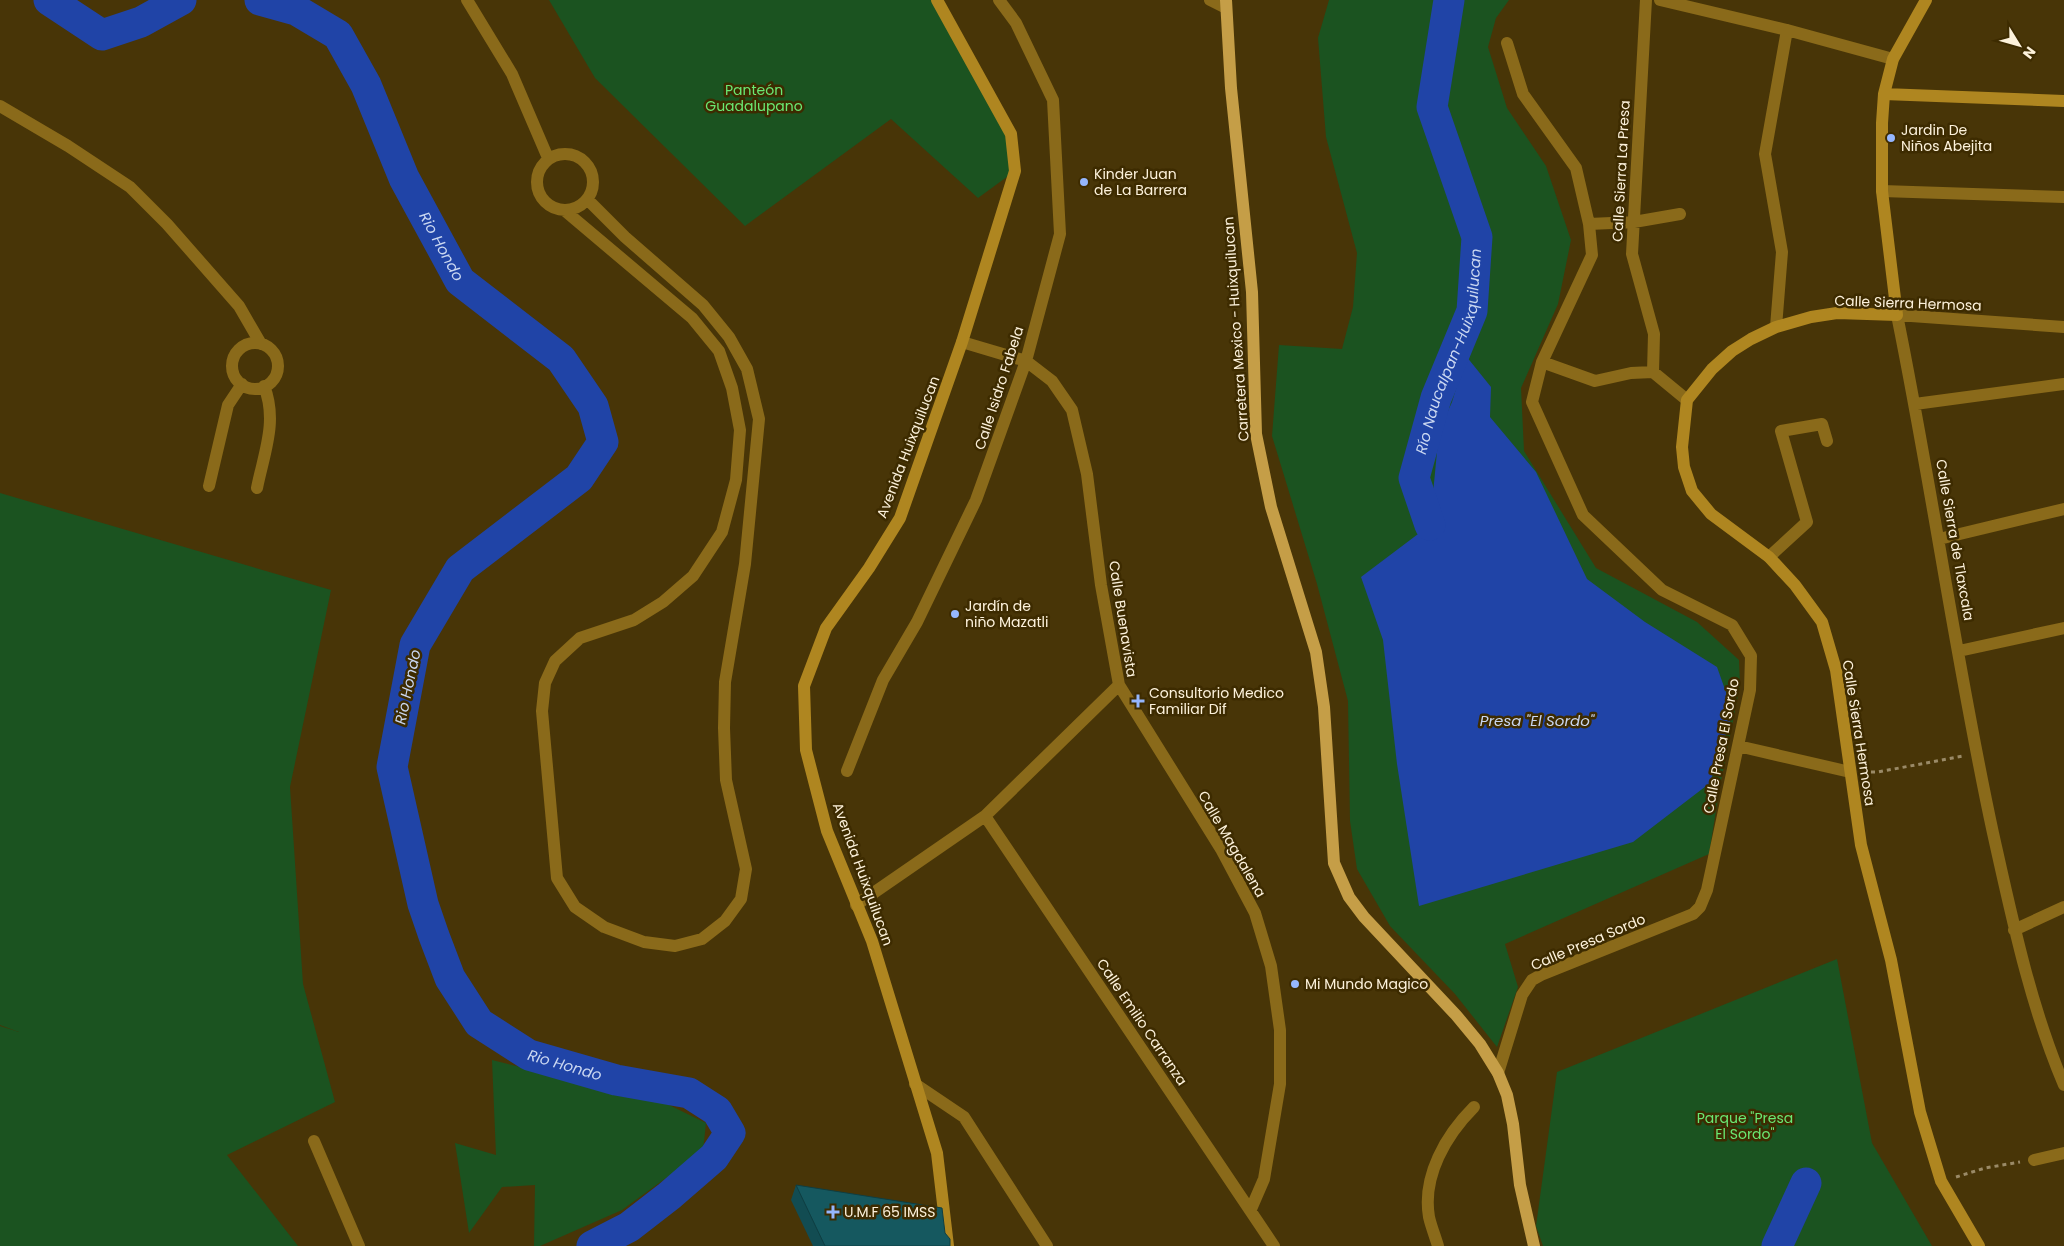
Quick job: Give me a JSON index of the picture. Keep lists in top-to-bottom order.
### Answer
{
  "streets": {
    "main road": ["Carretera Mexico - Huixquilucan"],
    "street": [
      "Calle Sierra La Presa",
      "Calle Sierra Hermosa",
      "Calle Isidro Fabela",
      "Avenida Huixquilucan",
      "Calle Sierra de Tlaxcala",
      "Calle Buenavista",
      "Calle Presa El Sordo",
      "Calle Magdalena",
      "Calle Presa Sordo",
      "Calle Emilio Carranza"
    ]
  },
  "crossings": [
    ["Calle Sierra Hermosa", "Calle Sierra de Tlaxcala"],
    ["Carretera Mexico - Huixquilucan", "Calle Presa Sordo"],
    ["Calle Isidro Fabela", "Calle Buenavista"],
    ["Avenida Huixquilucan", "Calle Buenavista"],
    ["Calle Buenavista", "Calle Magdalena"],
    ["Calle Buenavista", "Calle Emilio Carranza"],
    ["Calle Presa El Sordo", "Calle Presa Sordo"],
    ["Calle Magdalena", "Calle Emilio Carranza"]
  ],
  "water": ["Rio Hondo", "Río Naucalpan-Huixquilucan", "Presa \"El Sordo\""],
  "parks": ["Panteón Guadalupano", "Parque \"Presa El Sordo\""],
  "places": {
    "other": [
      "Jardin De Niños Abejita",
      "Kinder Juan de La Barrera",
      "Jardín de niño Mazatli",
      "Mi Mundo Magico"
    ],
    "health": ["Consultorio Medico Familiar Dif", "U.M.F 65 IMSS"]
  },
  "north": "bottom right"
}
